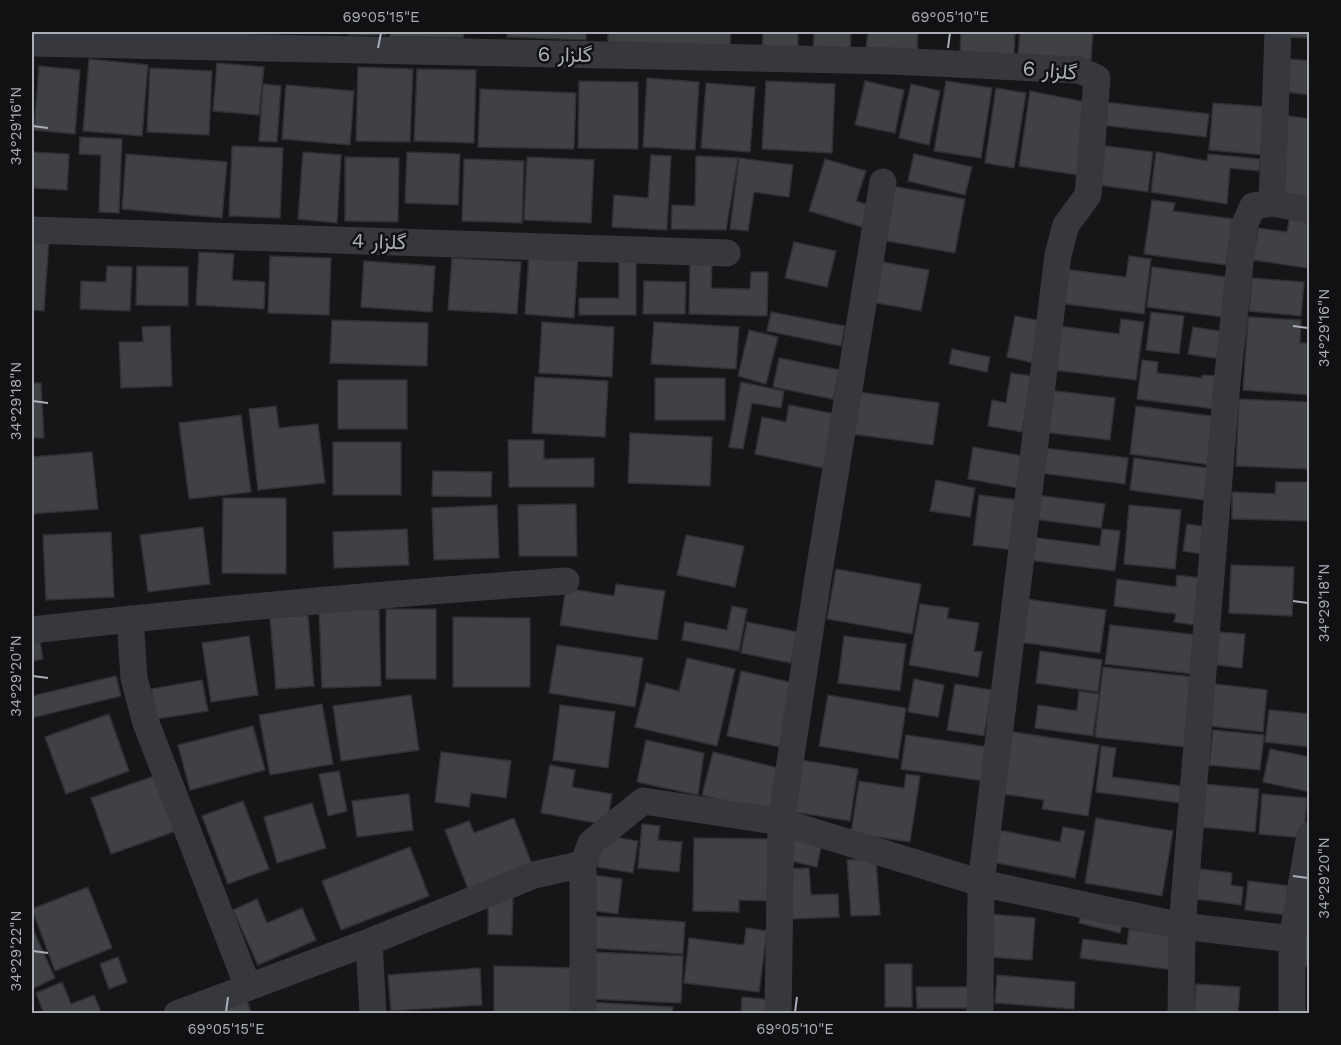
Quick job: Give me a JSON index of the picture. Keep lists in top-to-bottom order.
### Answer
{
  "streets": {
    "street": ["گلزار 6", "گلزار 4"]
  },
  "coordinates": [
    "69°05'15\"E",
    "69°05'10\"E",
    "34°29'16\"N",
    "34°29'18\"N",
    "34°29'20\"N",
    "34°29'22\"N"
  ]
}
